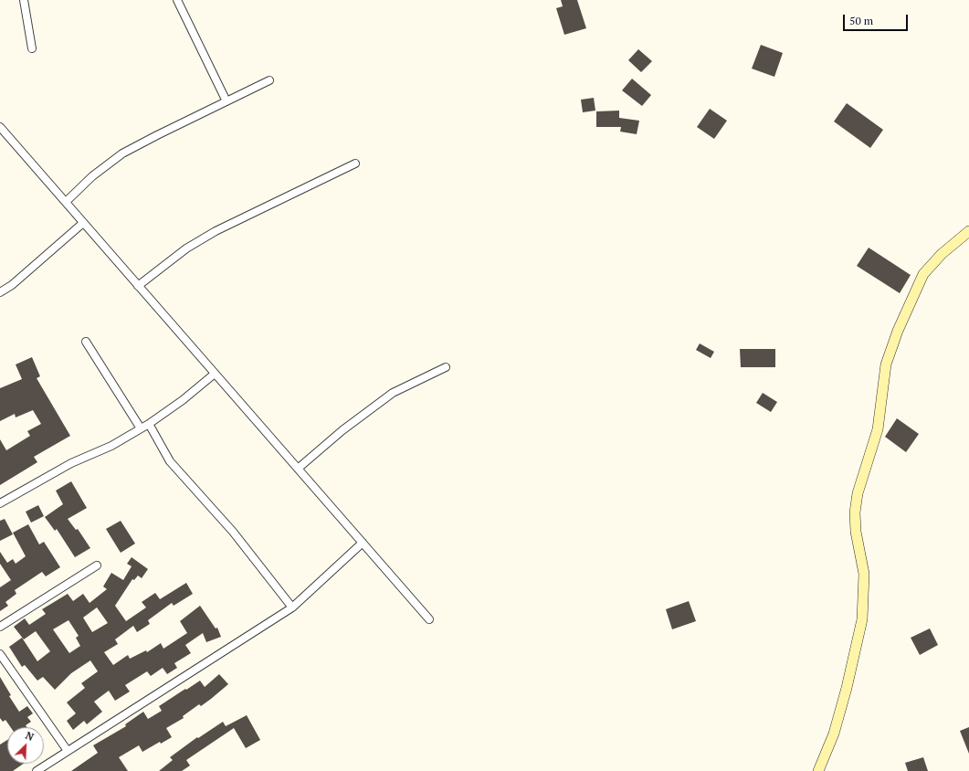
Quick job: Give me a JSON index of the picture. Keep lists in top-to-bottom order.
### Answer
{
  "scale_bar": "50 m",
  "north": "top right"
}
